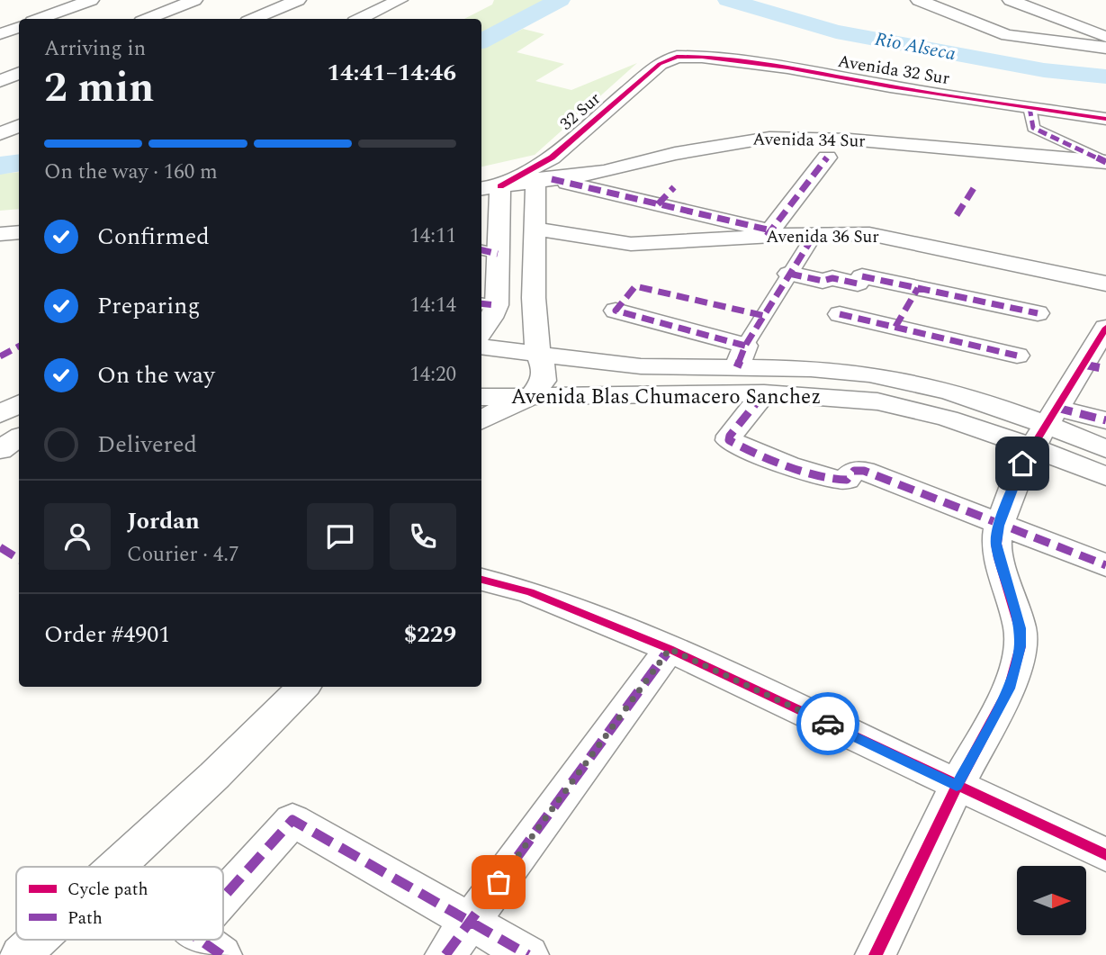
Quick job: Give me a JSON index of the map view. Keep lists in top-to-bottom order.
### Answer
{
  "streets": {
    "street": [
      "Avenida 32 Sur",
      "32 Sur",
      "Avenida 34 Sur",
      "Avenida 36 Sur",
      "Avenida Blas Chumacero Sanchez"
    ]
  },
  "crossings": [
    ["Avenida 32 Sur", "32 Sur"],
    ["32 Sur", "Avenida 34 Sur"]
  ],
  "water": ["Rio Alseca"],
  "legend": ["Cycle path", "Path"],
  "north": "right",
  "page": {
    "heading": ["2 min", "Arriving in", "14:41–14:46"],
    "panel": [
      "Jordan",
      "Courier · 4.7",
      "Order #4901",
      "$229"
    ],
    "bar": "On the way · 160 m",
    "list": [
      ["Confirmed", "14:11"],
      ["Preparing", "14:14"],
      ["On the way", "14:20"],
      "Delivered"
    ]
  }
}
